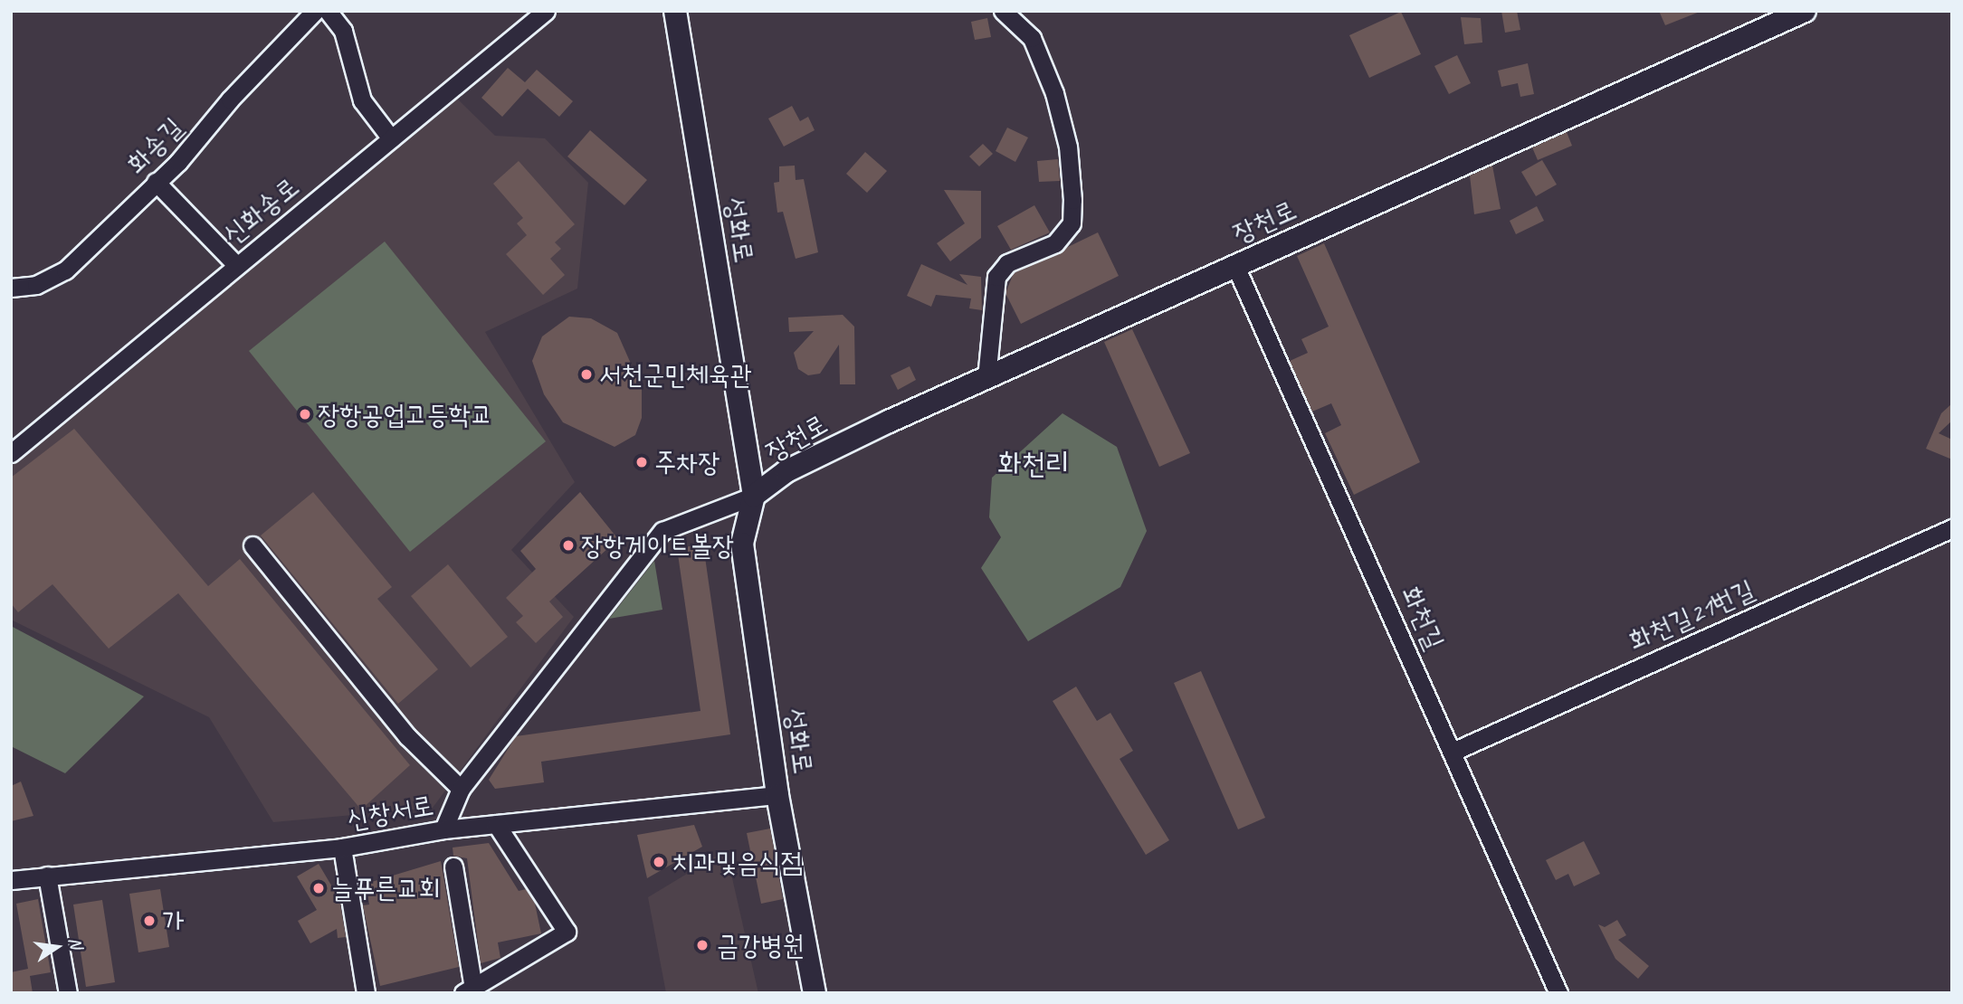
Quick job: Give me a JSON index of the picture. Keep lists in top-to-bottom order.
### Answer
{
  "streets": {
    "main road": ["장천로", "성화로"],
    "street": [
      "화송길",
      "신화송로",
      "화천길21번길",
      "화천길",
      "신창서로"
    ]
  },
  "crossings": [
    ["장천로", "성화로"],
    ["장천로", "화천길"],
    ["성화로", "신창서로"],
    ["화천길21번길", "화천길"]
  ],
  "districts": ["화천리"],
  "places": [
    "서천군민체육관",
    "장항공업고등학교",
    "주차장",
    "장항게이트볼장",
    "치과및음식점",
    "늘푸른교회",
    "가",
    "금강병원"
  ],
  "north": "right"
}
